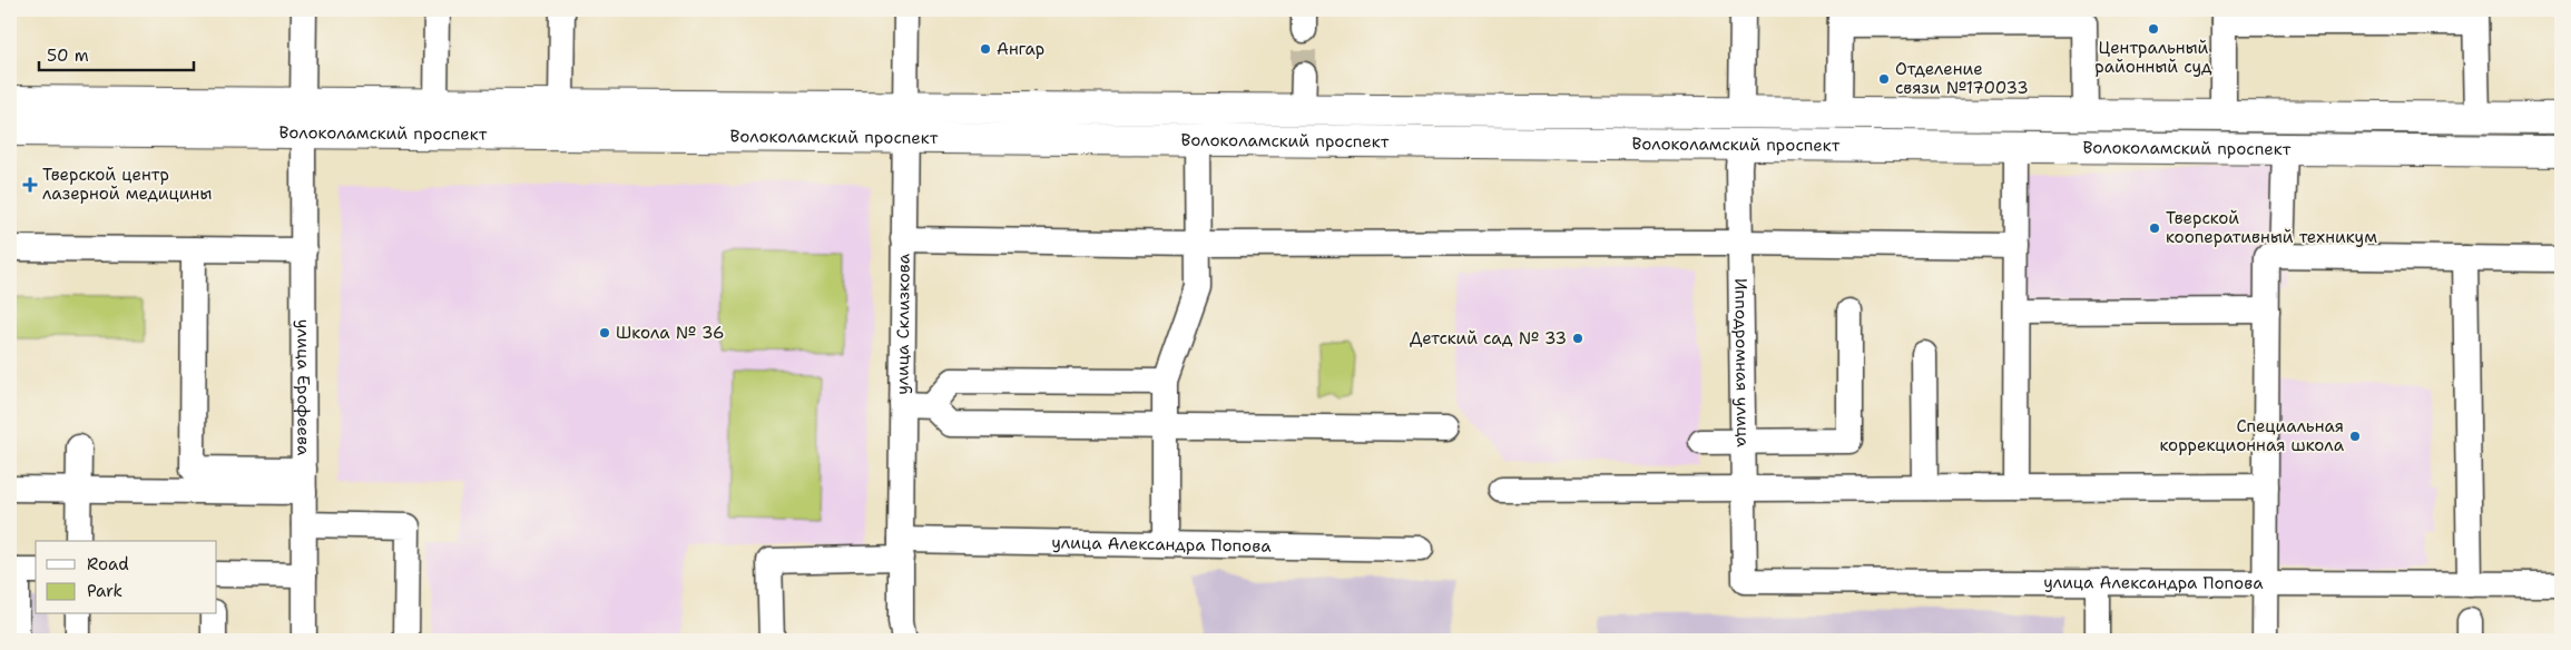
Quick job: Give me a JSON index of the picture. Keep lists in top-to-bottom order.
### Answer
{
  "streets": {
    "main road": ["Волоколамский проспект"],
    "street": [
      "улица Склизкова",
      "Ипподромная улица",
      "улица Ерофеева",
      "улица Александра Попова"
    ]
  },
  "crossings": [
    ["Волоколамский проспект", "улица Склизкова"],
    ["Волоколамский проспект", "Ипподромная улица"],
    ["Волоколамский проспект", "улица Ерофеева"],
    ["улица Склизкова", "улица Александра Попова"],
    ["Ипподромная улица", "улица Александра Попова"]
  ],
  "places": {
    "other": [
      "Центральный районный суд",
      "Ангар",
      "Отделение связи №170033",
      "Тверской кооперативный техникум",
      "Школа № 36",
      "Детский сад № 33",
      "Специальная коррекционная школа"
    ],
    "health": ["Тверской центр лазерной медицины"]
  },
  "legend": ["Road", "Park"],
  "scale_bar": "50 m"
}
